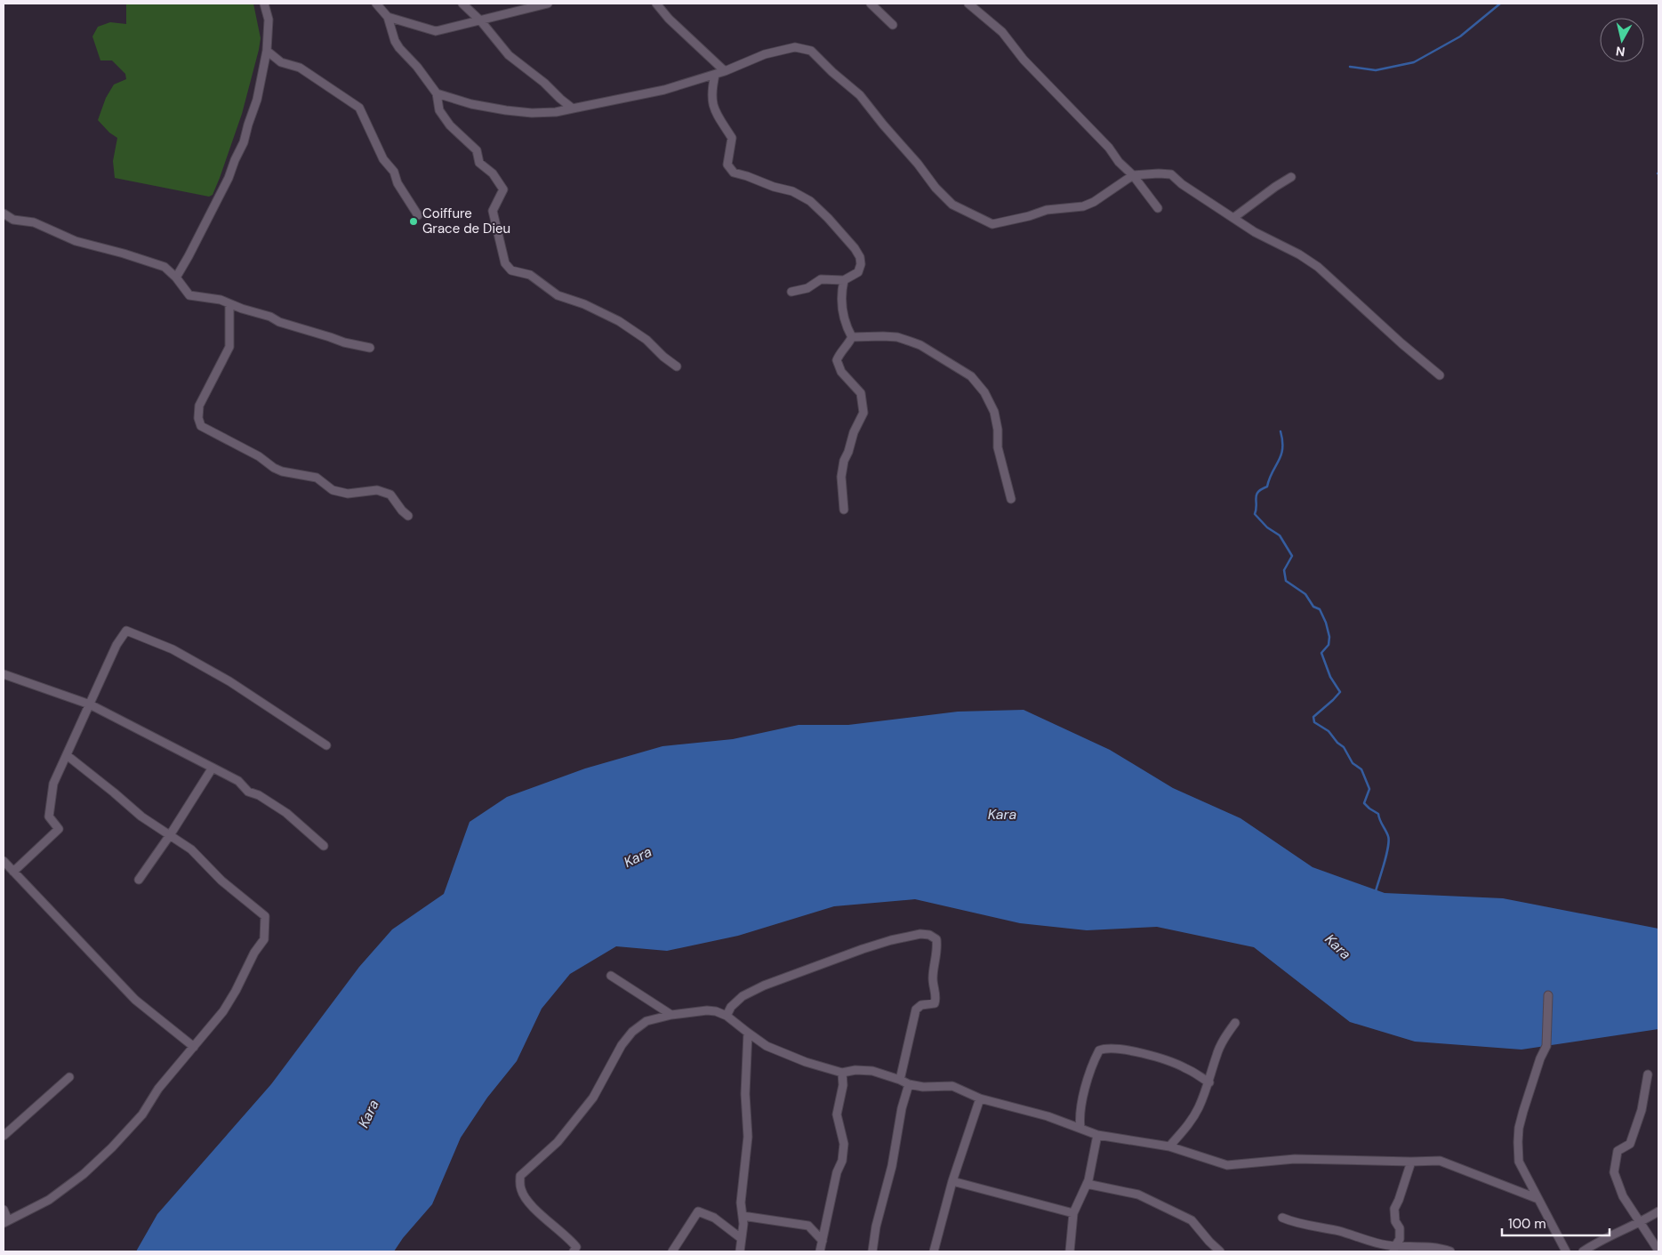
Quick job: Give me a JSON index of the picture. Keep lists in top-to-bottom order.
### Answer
{
  "water": ["Kara"],
  "places": ["Coiffure Grace de Dieu"],
  "scale_bar": "100 m",
  "north": "bottom"
}
